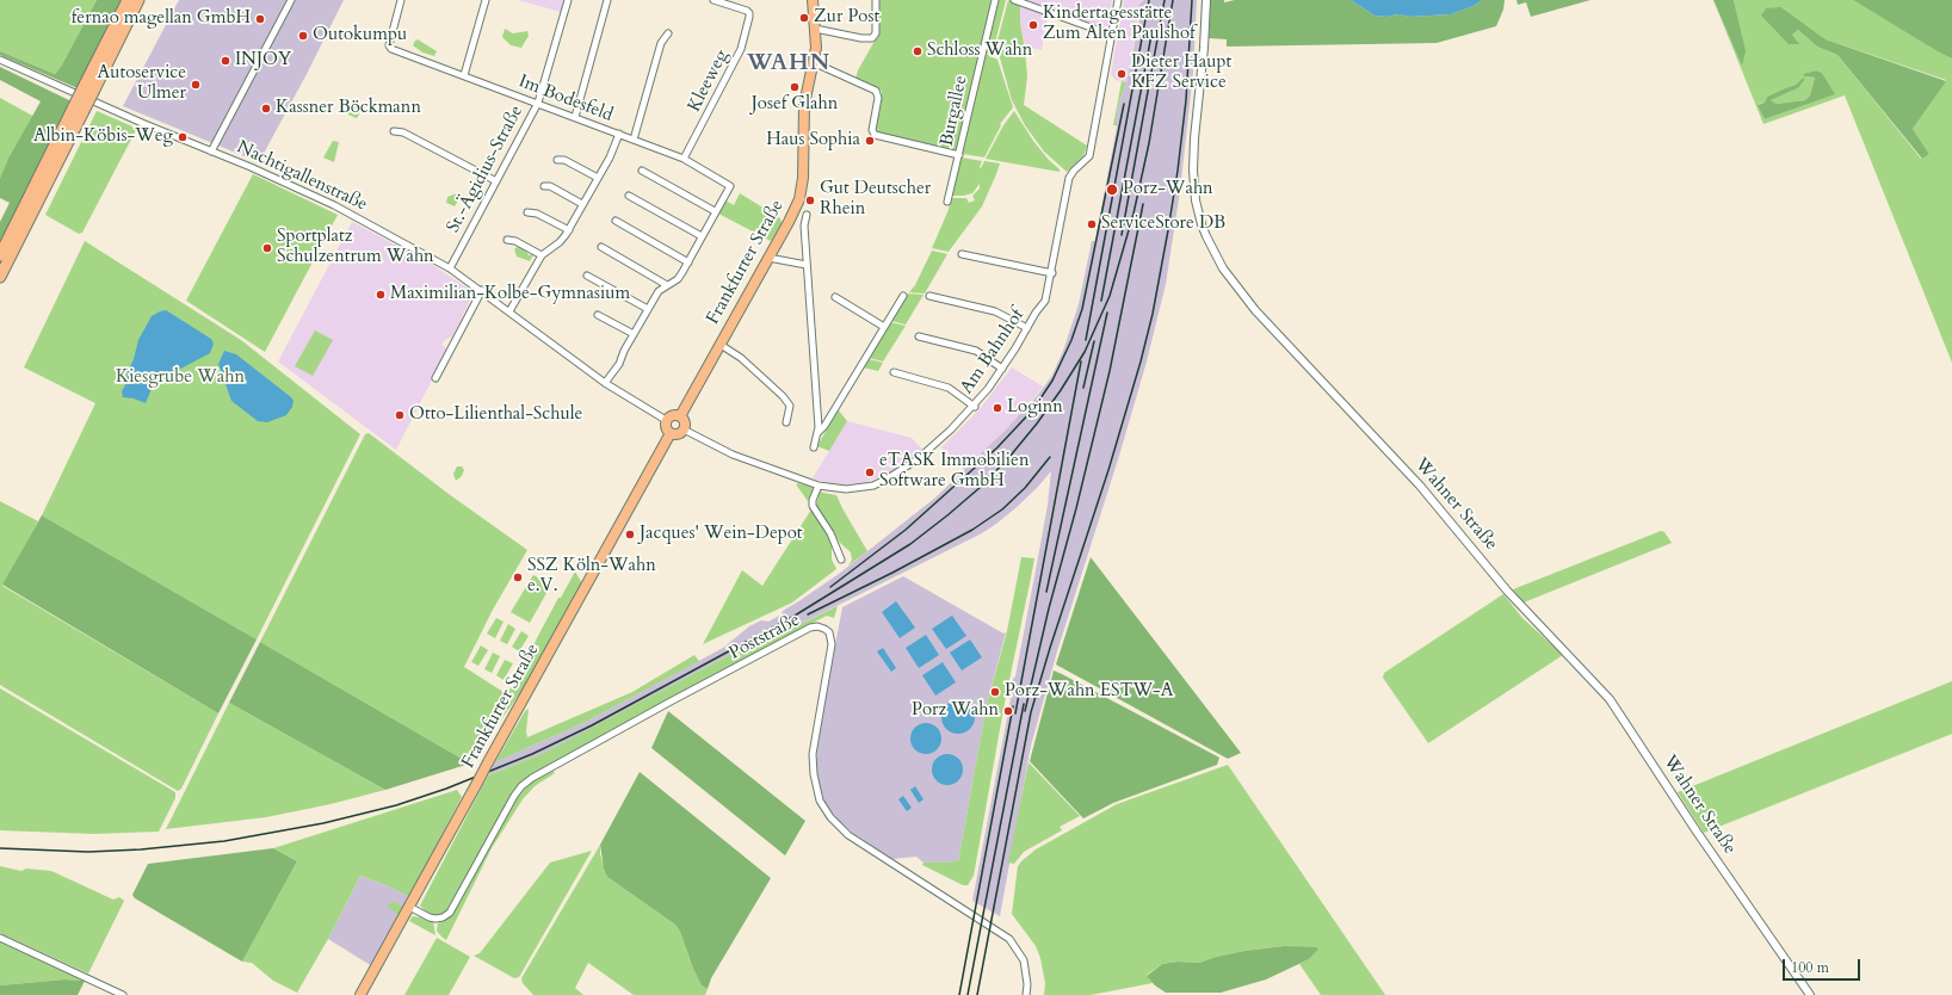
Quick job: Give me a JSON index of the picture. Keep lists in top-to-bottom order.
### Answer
{
  "streets": {
    "main road": ["Frankfurter Straße"],
    "street": [
      "Kleeweg",
      "Im Bodesfeld",
      "Burgallee",
      "St.-Ägidius-Straße",
      "Nachtigallenstraße",
      "Am Bahnhof",
      "Wahner Straße",
      "Poststraße"
    ]
  },
  "crossings": [
    ["Kleeweg", "Im Bodesfeld"],
    ["Im Bodesfeld", "St.-Ägidius-Straße"],
    ["St.-Ägidius-Straße", "Nachtigallenstraße"],
    ["Nachtigallenstraße", "Frankfurter Straße"],
    ["Nachtigallenstraße", "Am Bahnhof"],
    ["Frankfurter Straße", "Am Bahnhof"],
    ["Frankfurter Straße", "Poststraße"]
  ],
  "districts": ["WAHN"],
  "parks": ["Kiesgrube Wahn"],
  "places": [
    "Zur Post",
    "fernao magellan GmbH",
    "Kindertagesstätte Zum Alten Paulshof",
    "Outokumpu",
    "Schloss Wahn",
    "INJOY",
    "Dieter Haupt KFZ Service",
    "Autoservice Ulmer",
    "Josef Glahn",
    "Kassner Böckmann",
    "Albin-Köbis-Weg",
    "Haus Sophia",
    "Porz-Wahn",
    "Gut Deutscher Rhein",
    "ServiceStore DB",
    "Sportplatz Schulzentrum Wahn",
    "Maximilian-Kolbe-Gymnasium",
    "Loginn",
    "Otto-Lilienthal-Schule",
    "eTASK Immobilien Software GmbH",
    "Jacques' Wein-Depot",
    "SSZ Köln-Wahn e.V.",
    "Porz-Wahn ESTW-A",
    "Porz Wahn"
  ],
  "scale_bar": "100 m"
}
